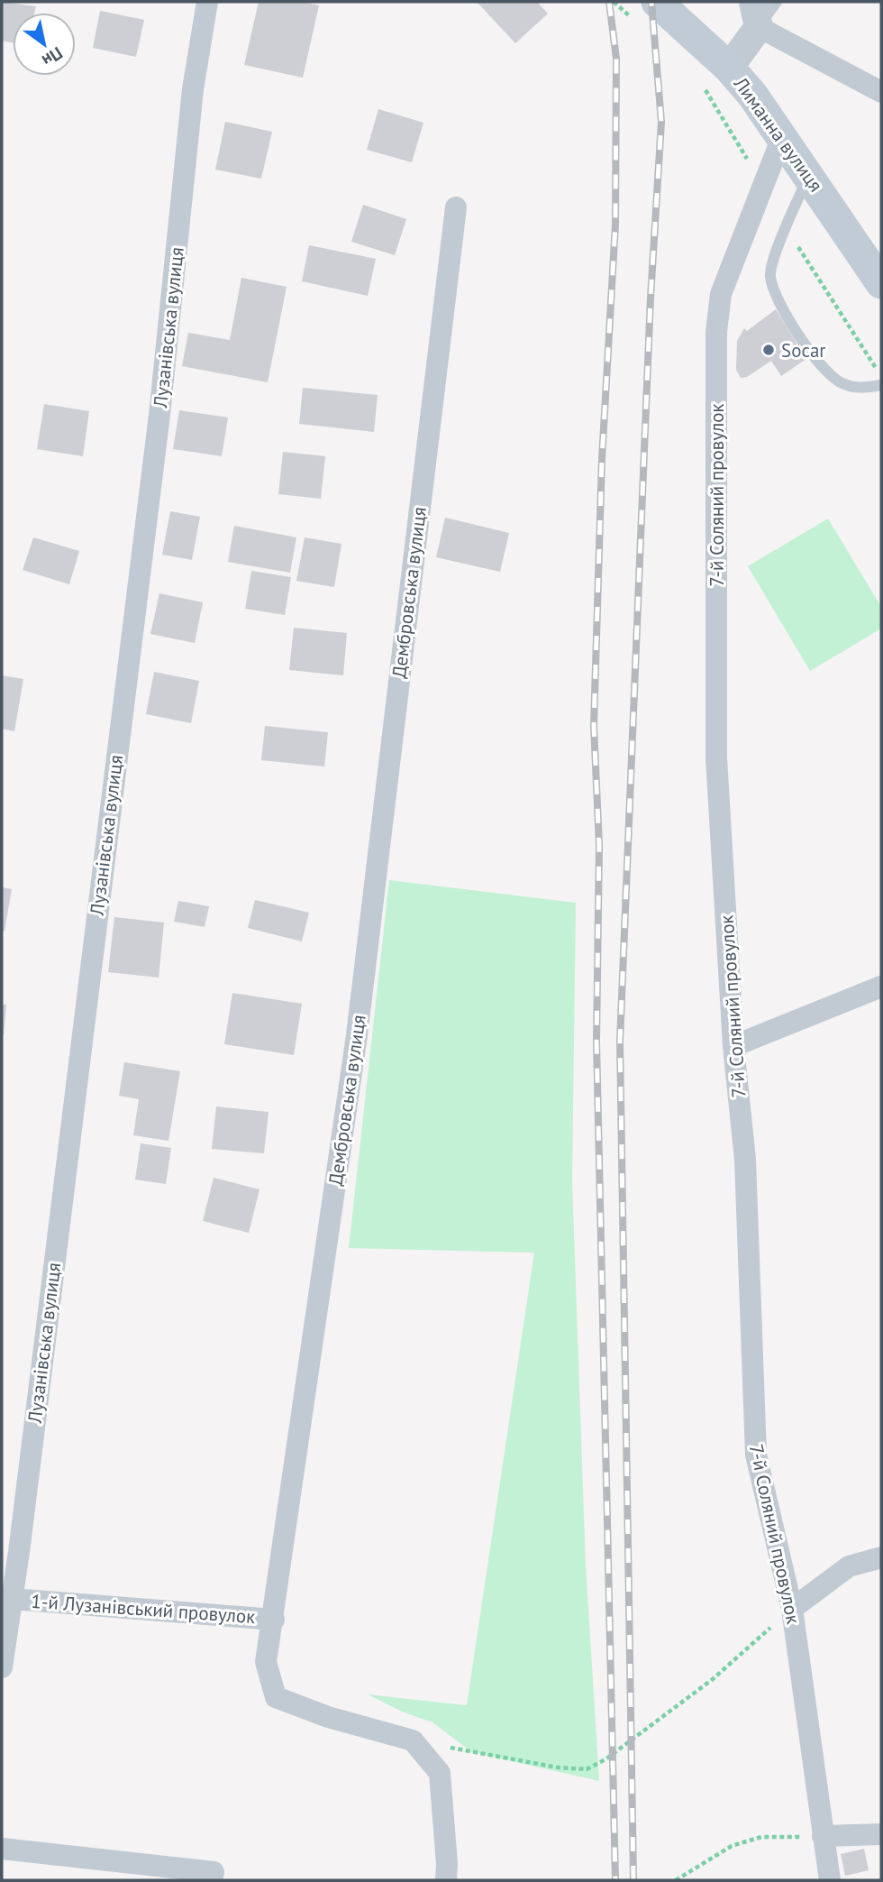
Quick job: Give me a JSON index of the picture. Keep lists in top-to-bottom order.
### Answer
{
  "streets": {
    "main road": ["Лиманна вулиця"],
    "street": [
      "Лузанівська вулиця",
      "7-й Соляний провулок",
      "Дембровська вулиця",
      "1-й Лузанівський провулок"
    ]
  },
  "crossings": [
    ["Лиманна вулиця", "7-й Соляний провулок"],
    ["Лузанівська вулиця", "1-й Лузанівський провулок"],
    ["Дембровська вулиця", "1-й Лузанівський провулок"]
  ],
  "places": ["Socar"],
  "north": "bottom right"
}
